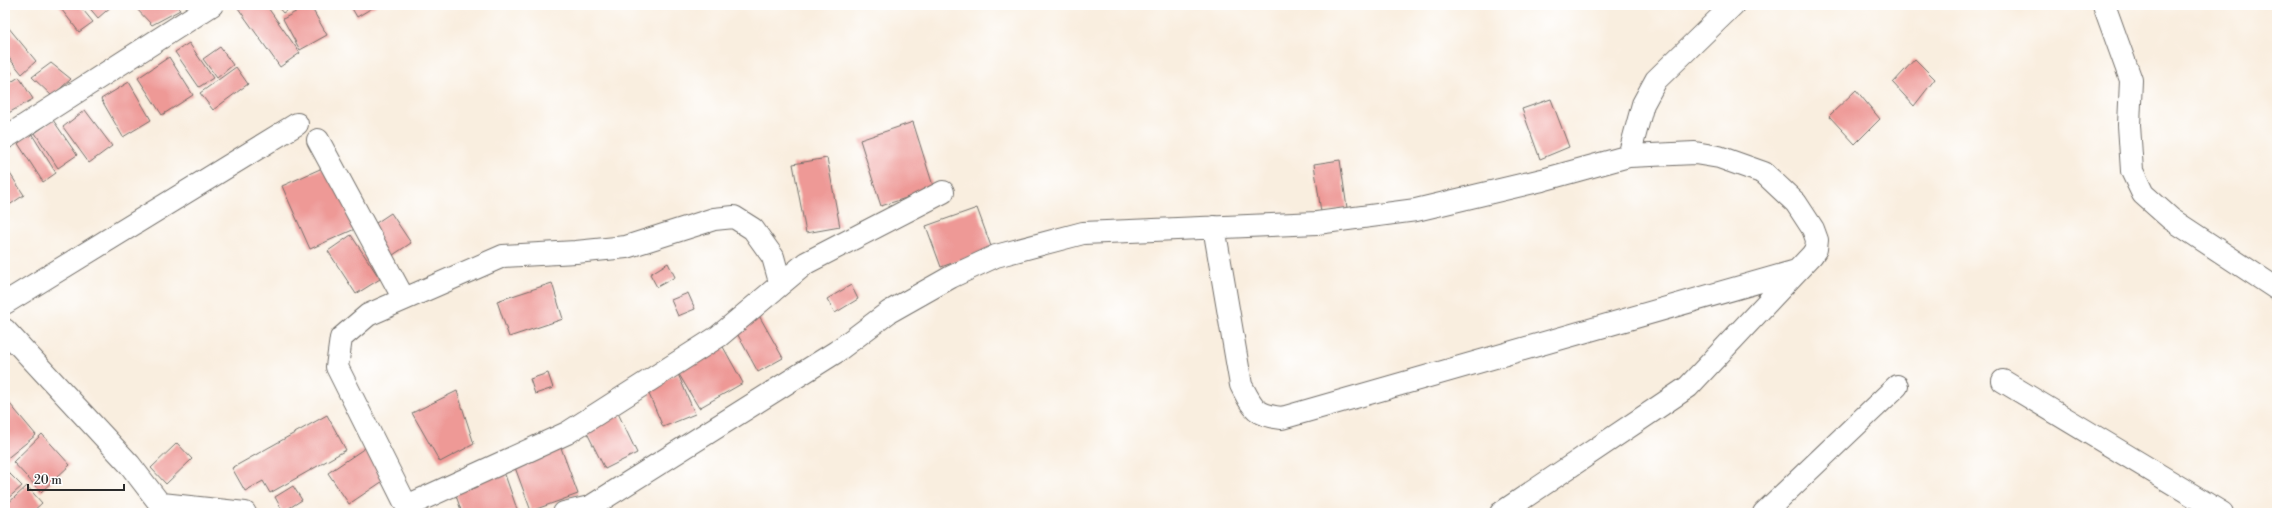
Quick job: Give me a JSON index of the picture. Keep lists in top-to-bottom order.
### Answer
{
  "scale_bar": "20 m"
}
